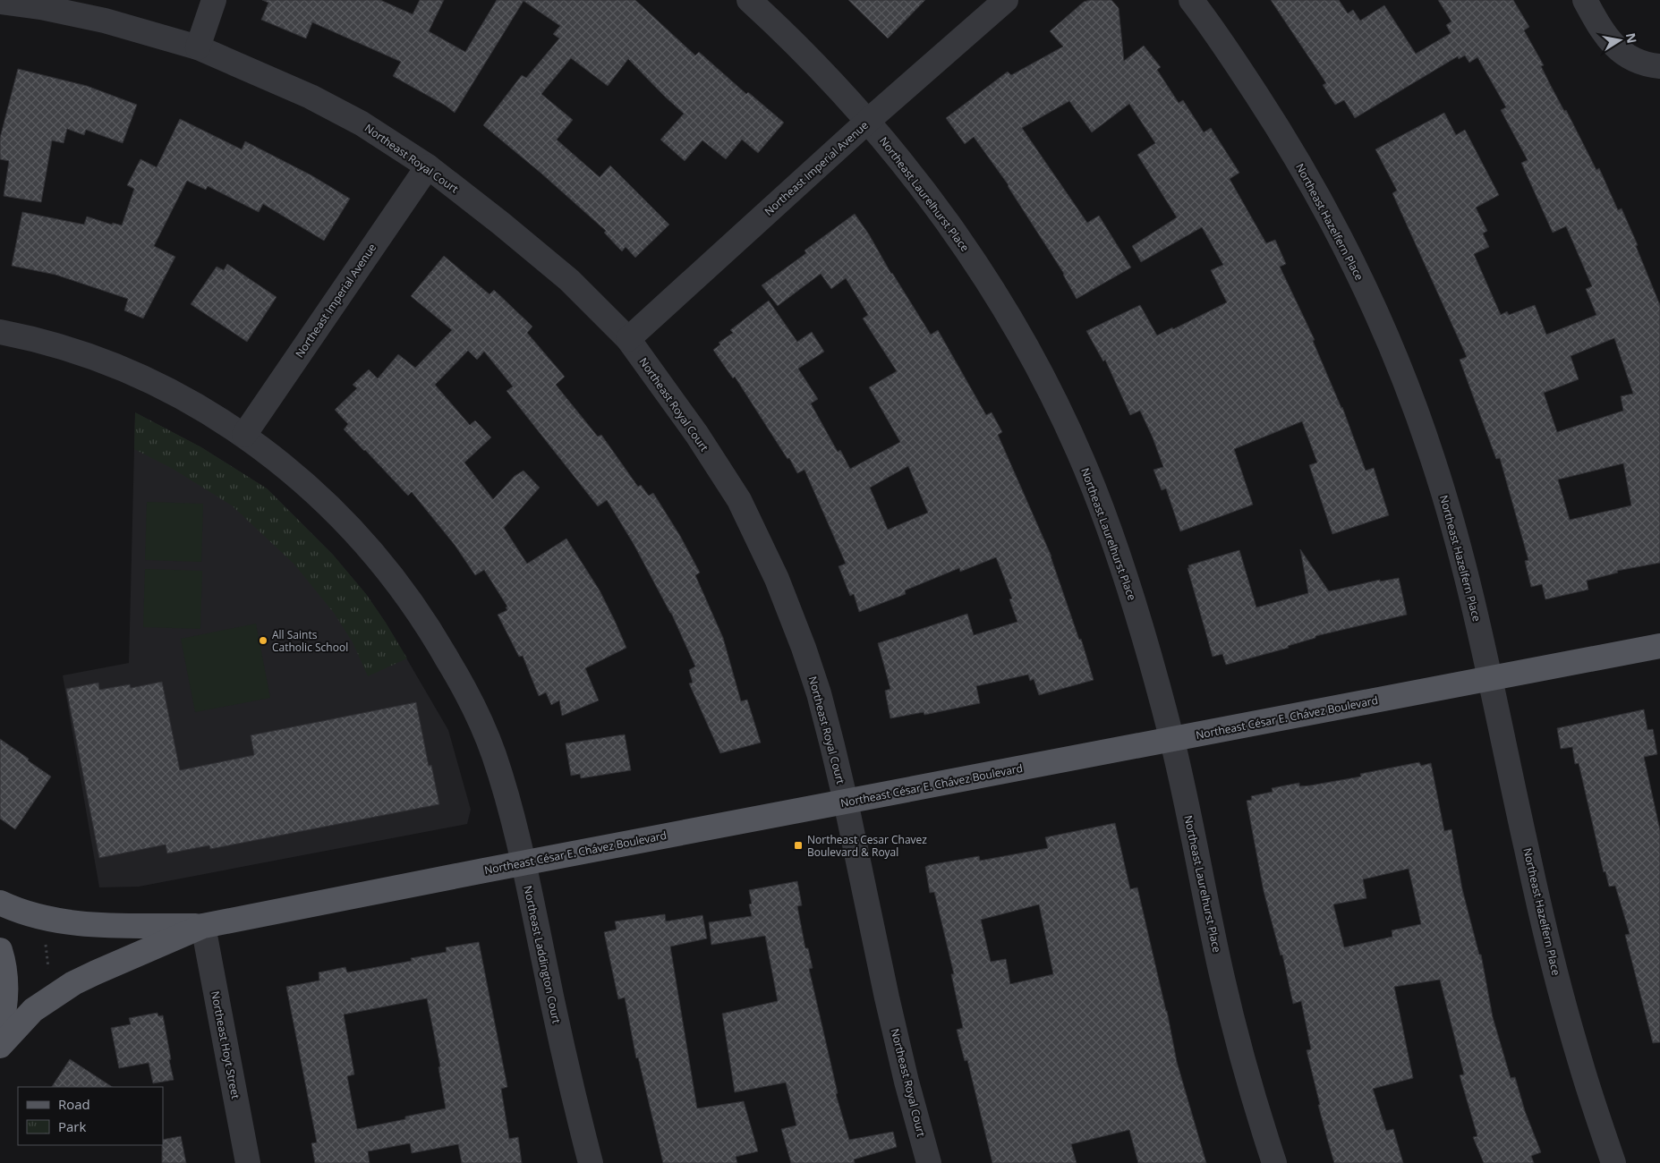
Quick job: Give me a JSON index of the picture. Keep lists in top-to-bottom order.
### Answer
{
  "streets": {
    "main road": ["Northeast César E. Chávez Boulevard"],
    "street": [
      "Northeast Royal Court",
      "Northeast Imperial Avenue",
      "Northeast Laurelhurst Place",
      "Northeast Hazelfern Place",
      "Northeast Laddington Court",
      "Northeast Hoyt Street"
    ]
  },
  "crossings": [
    ["Northeast Royal Court", "Northeast Imperial Avenue"],
    ["Northeast Royal Court", "Northeast César E. Chávez Boulevard"],
    ["Northeast Imperial Avenue", "Northeast Laurelhurst Place"],
    ["Northeast Imperial Avenue", "Northeast Laddington Court"],
    ["Northeast Laurelhurst Place", "Northeast César E. Chávez Boulevard"],
    ["Northeast Hazelfern Place", "Northeast César E. Chávez Boulevard"],
    ["Northeast César E. Chávez Boulevard", "Northeast Laddington Court"],
    ["Northeast César E. Chávez Boulevard", "Northeast Hoyt Street"]
  ],
  "places": {
    "other": ["All Saints Catholic School"],
    "transit": ["Northeast Cesar Chavez Boulevard & Royal"]
  },
  "legend": ["Road", "Park"],
  "north": "right"
}
